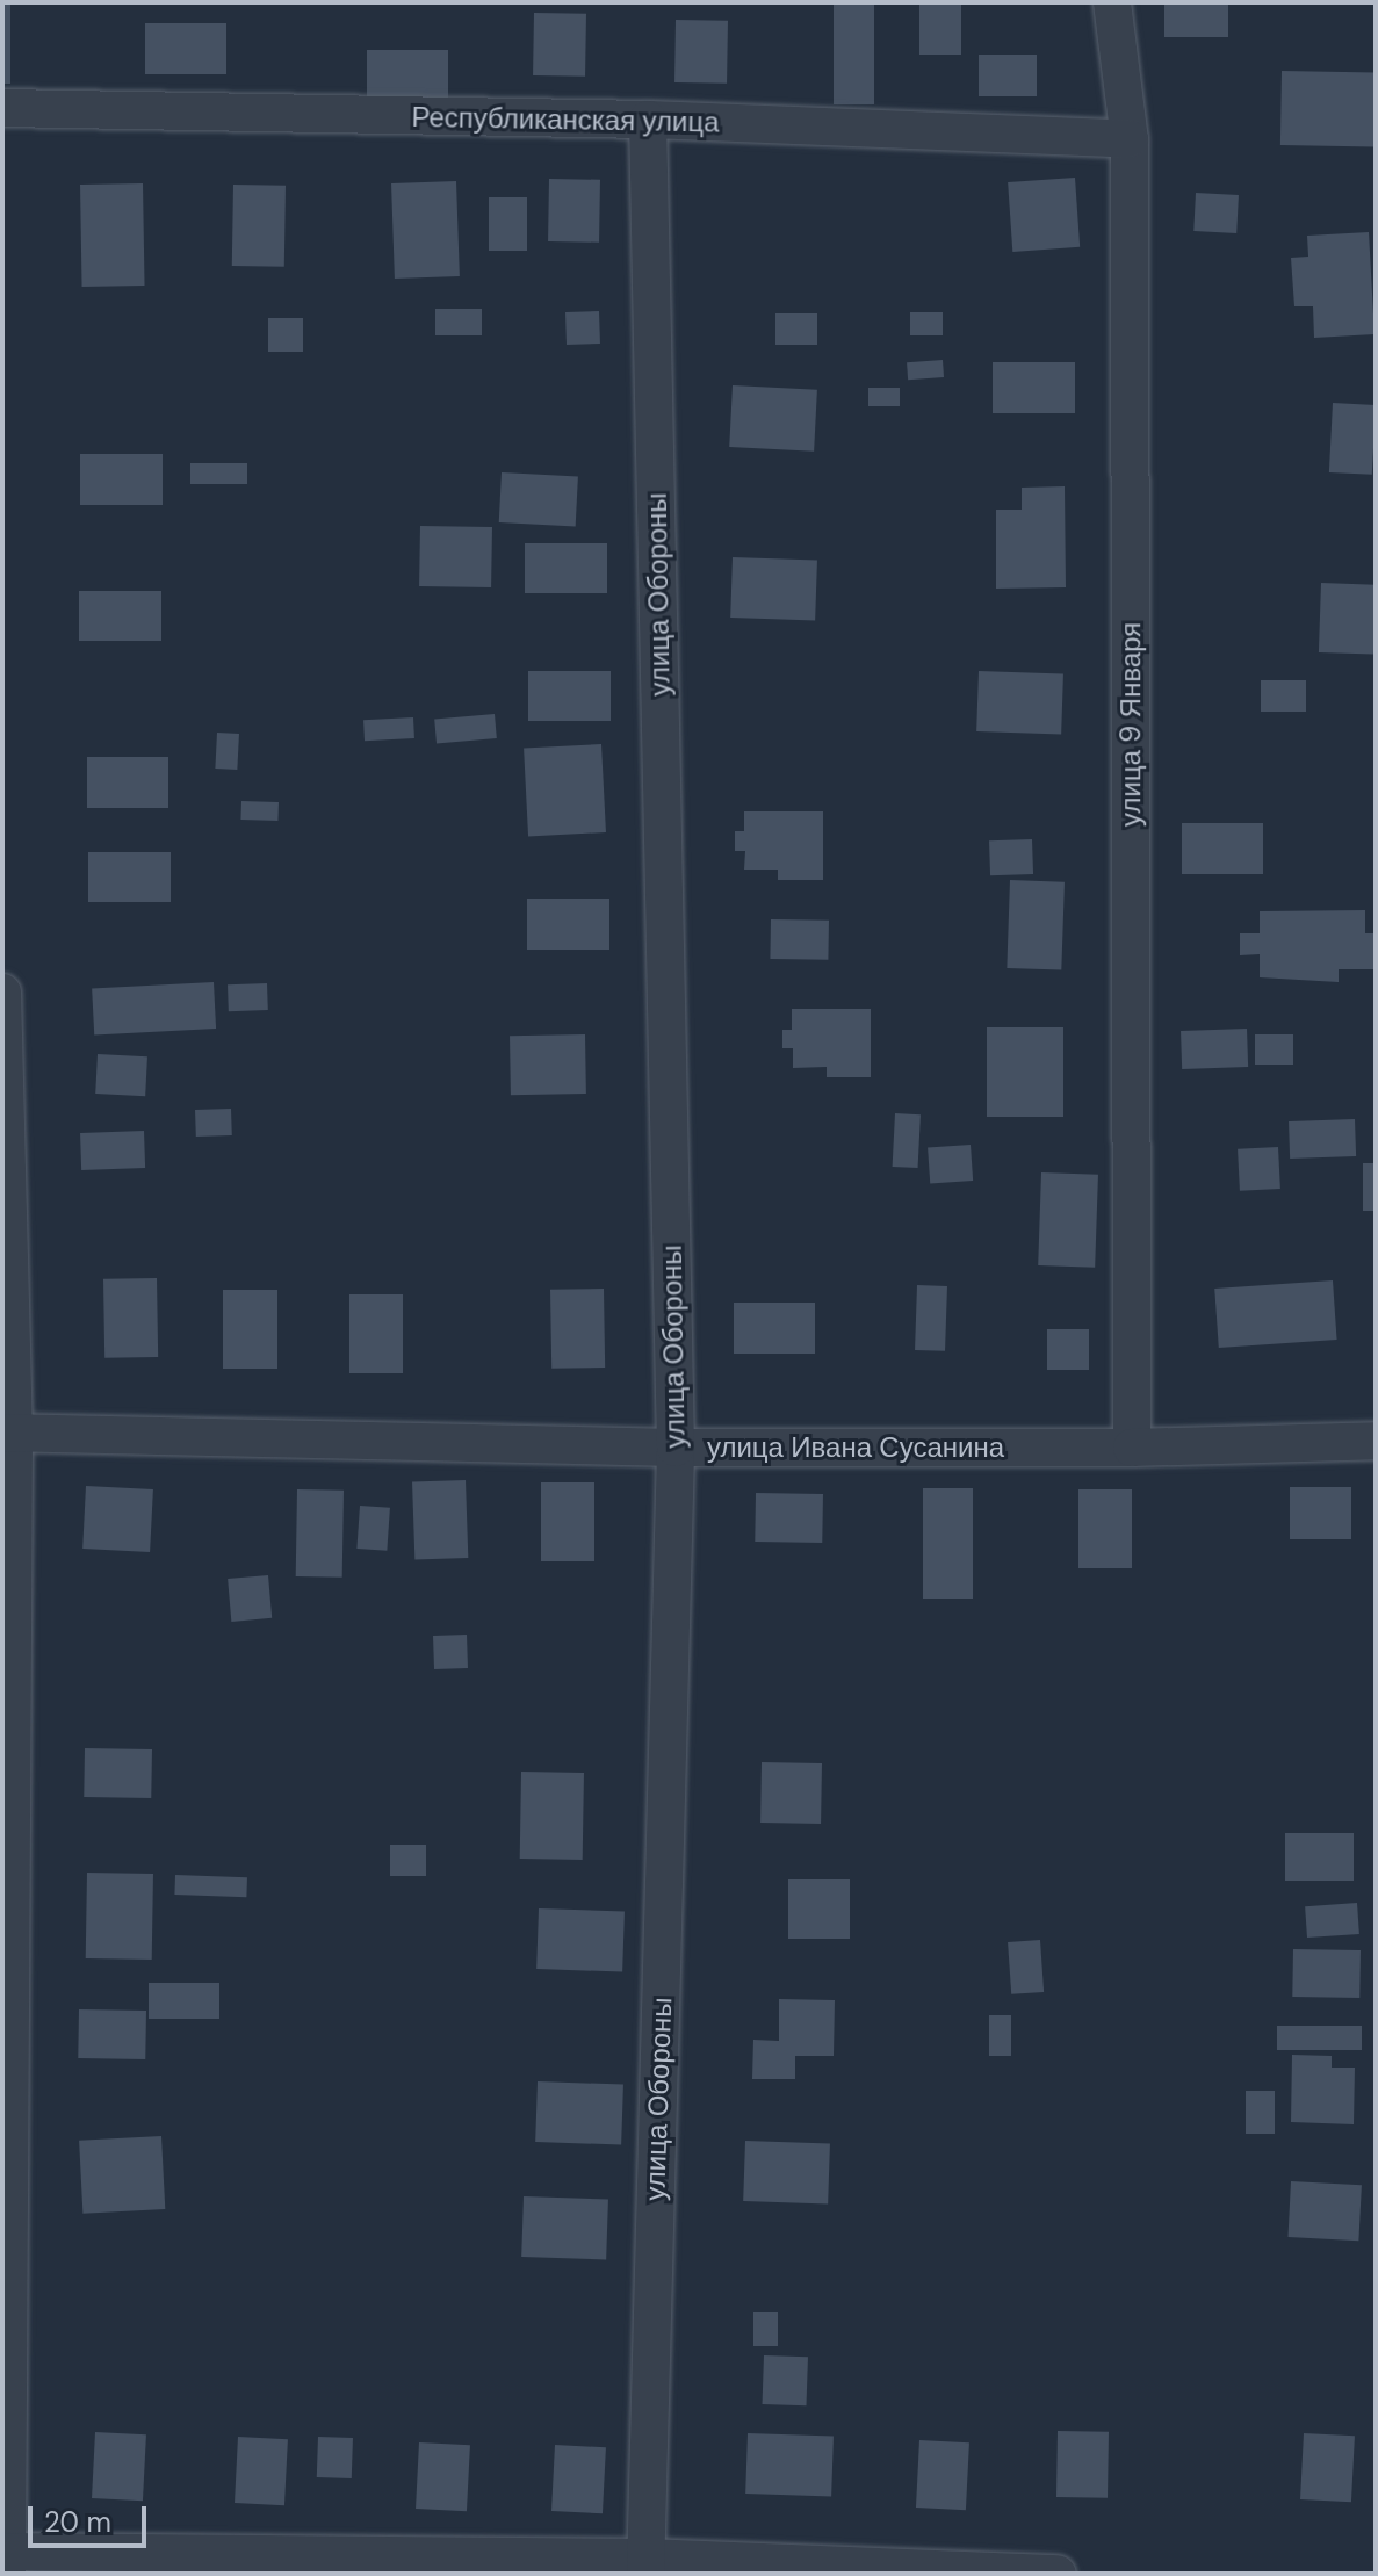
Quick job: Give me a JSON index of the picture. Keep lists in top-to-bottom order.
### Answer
{
  "streets": {
    "street": [
      "Республиканская улица",
      "улица Обороны",
      "улица 9 Января",
      "улица Ивана Сусанина"
    ]
  },
  "crossings": [
    ["Республиканская улица", "улица Обороны"],
    ["Республиканская улица", "улица 9 Января"],
    ["улица Обороны", "улица Ивана Сусанина"],
    ["улица 9 Января", "улица Ивана Сусанина"]
  ],
  "scale_bar": "20 m"
}
